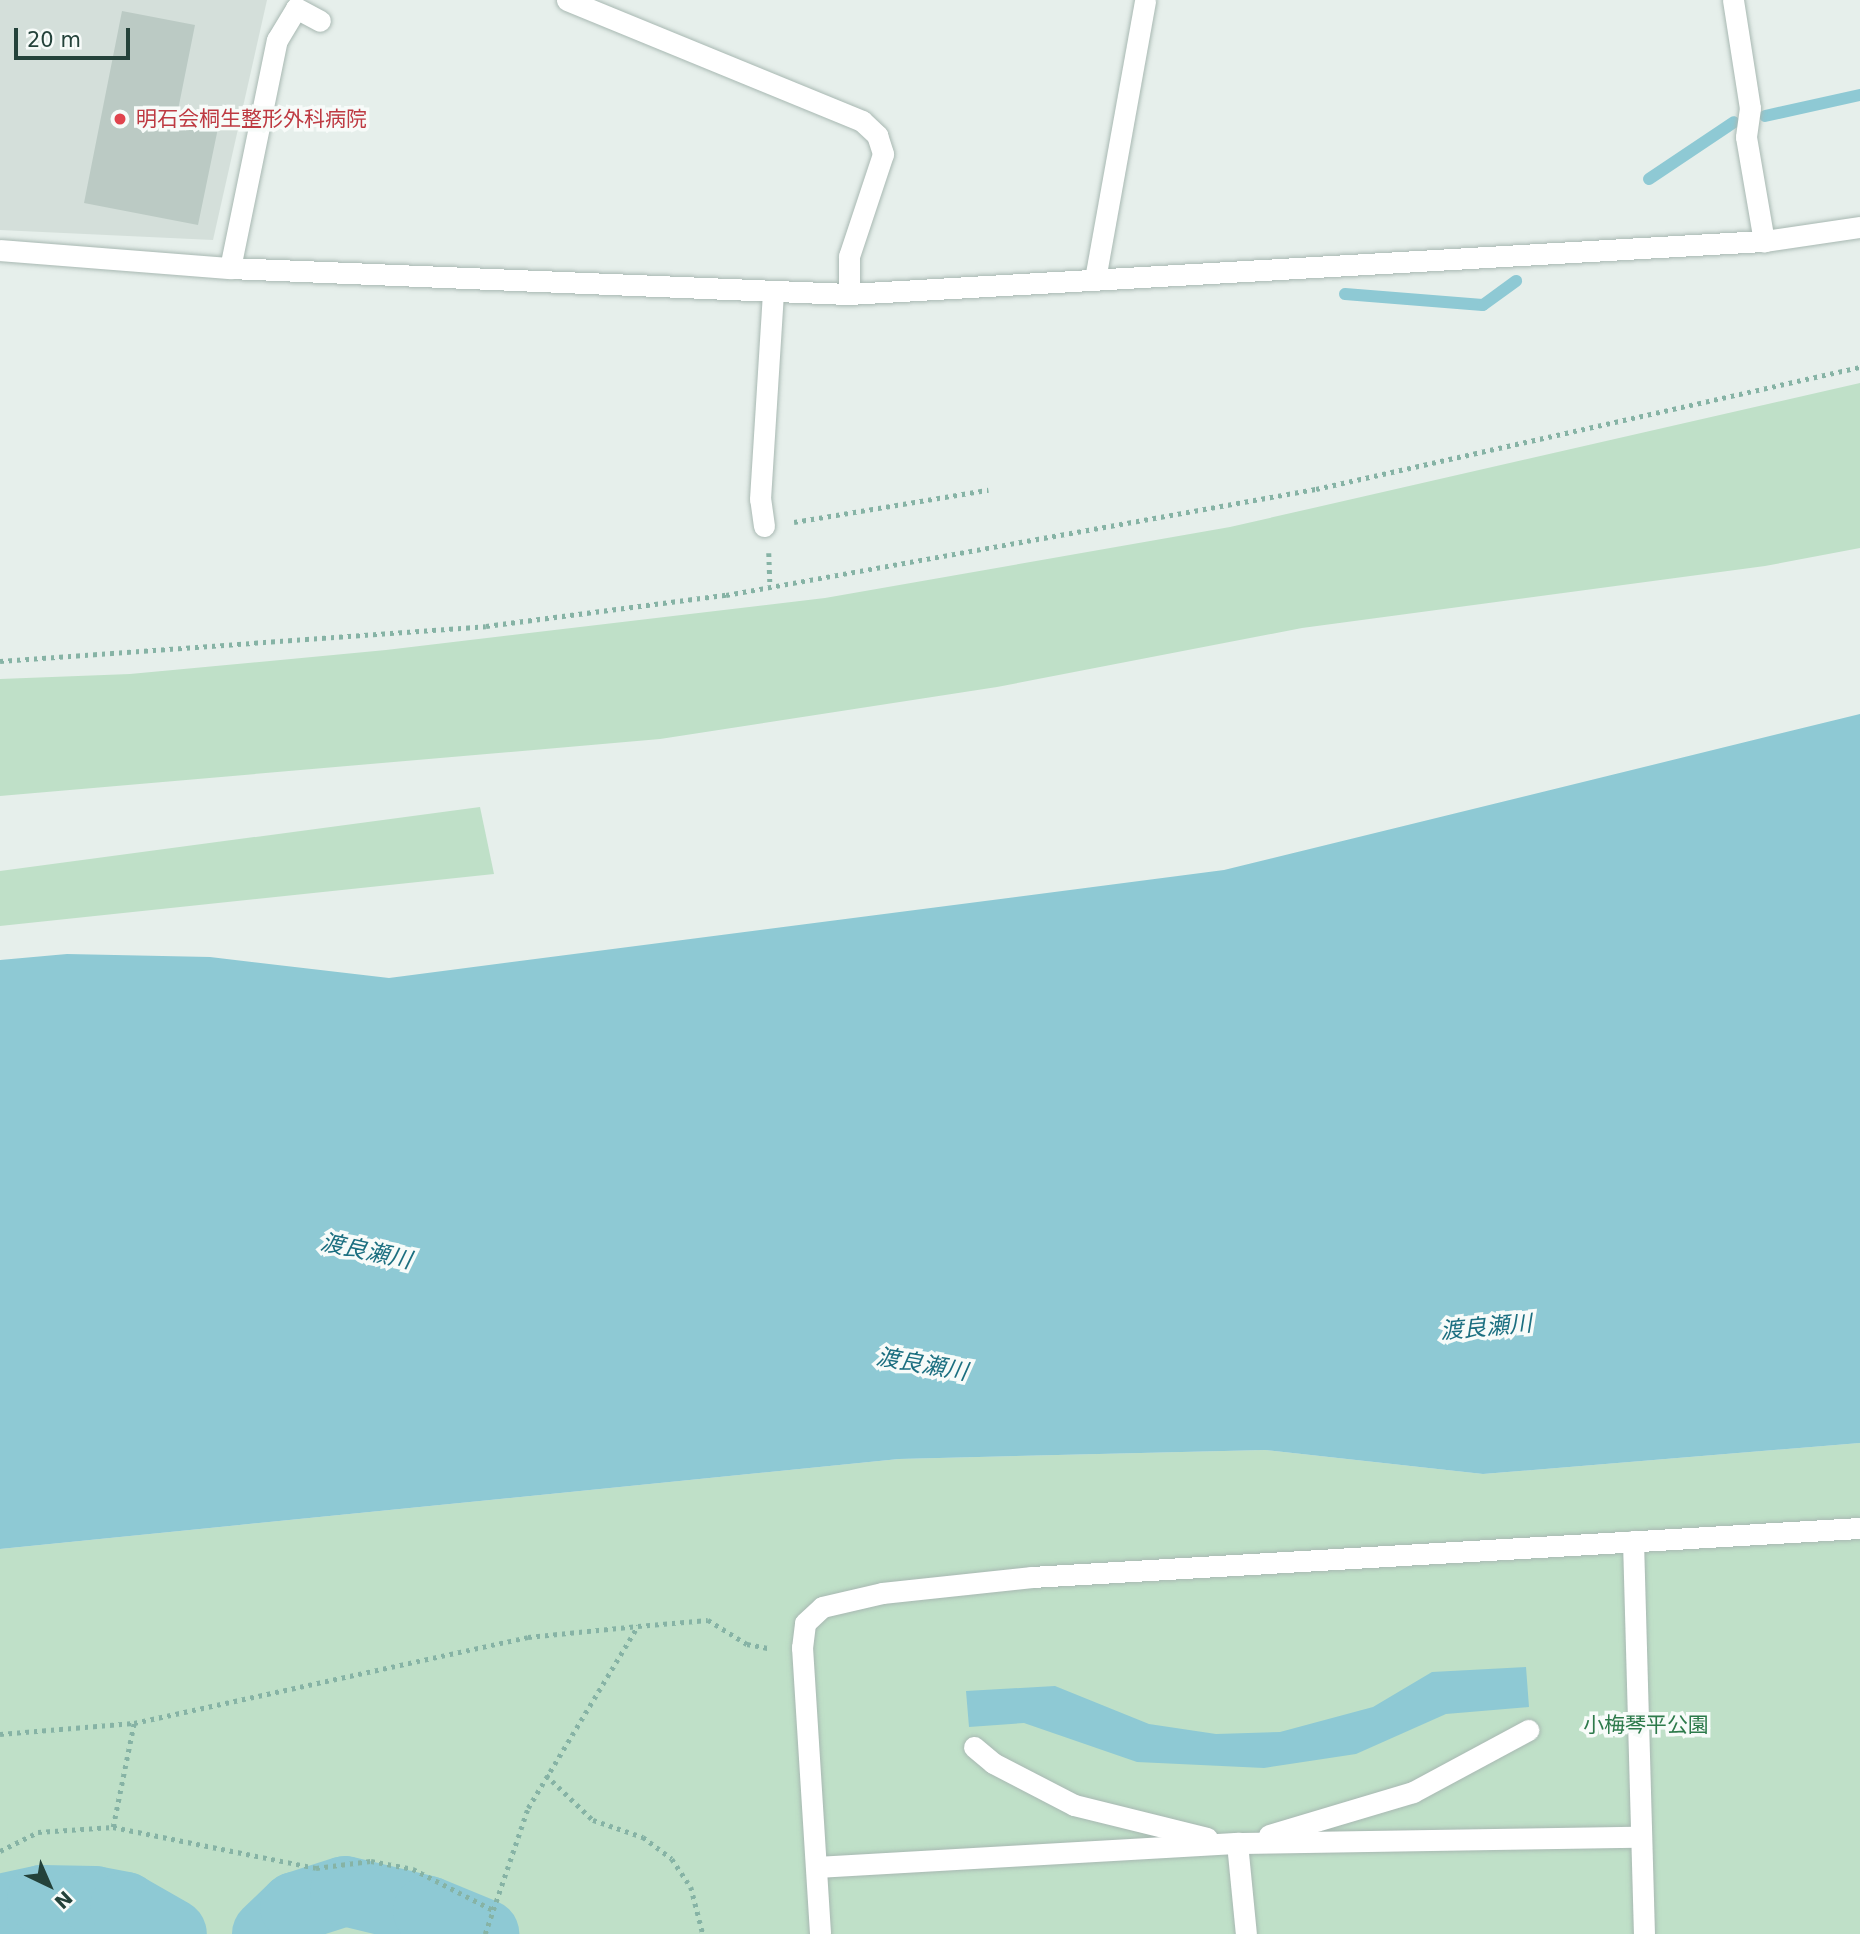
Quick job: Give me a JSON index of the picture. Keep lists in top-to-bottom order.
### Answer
{
  "water": ["渡良瀬川"],
  "parks": ["小梅琴平公園"],
  "places": ["明石会桐生整形外科病院"],
  "scale_bar": "20 m",
  "north": "bottom right"
}
